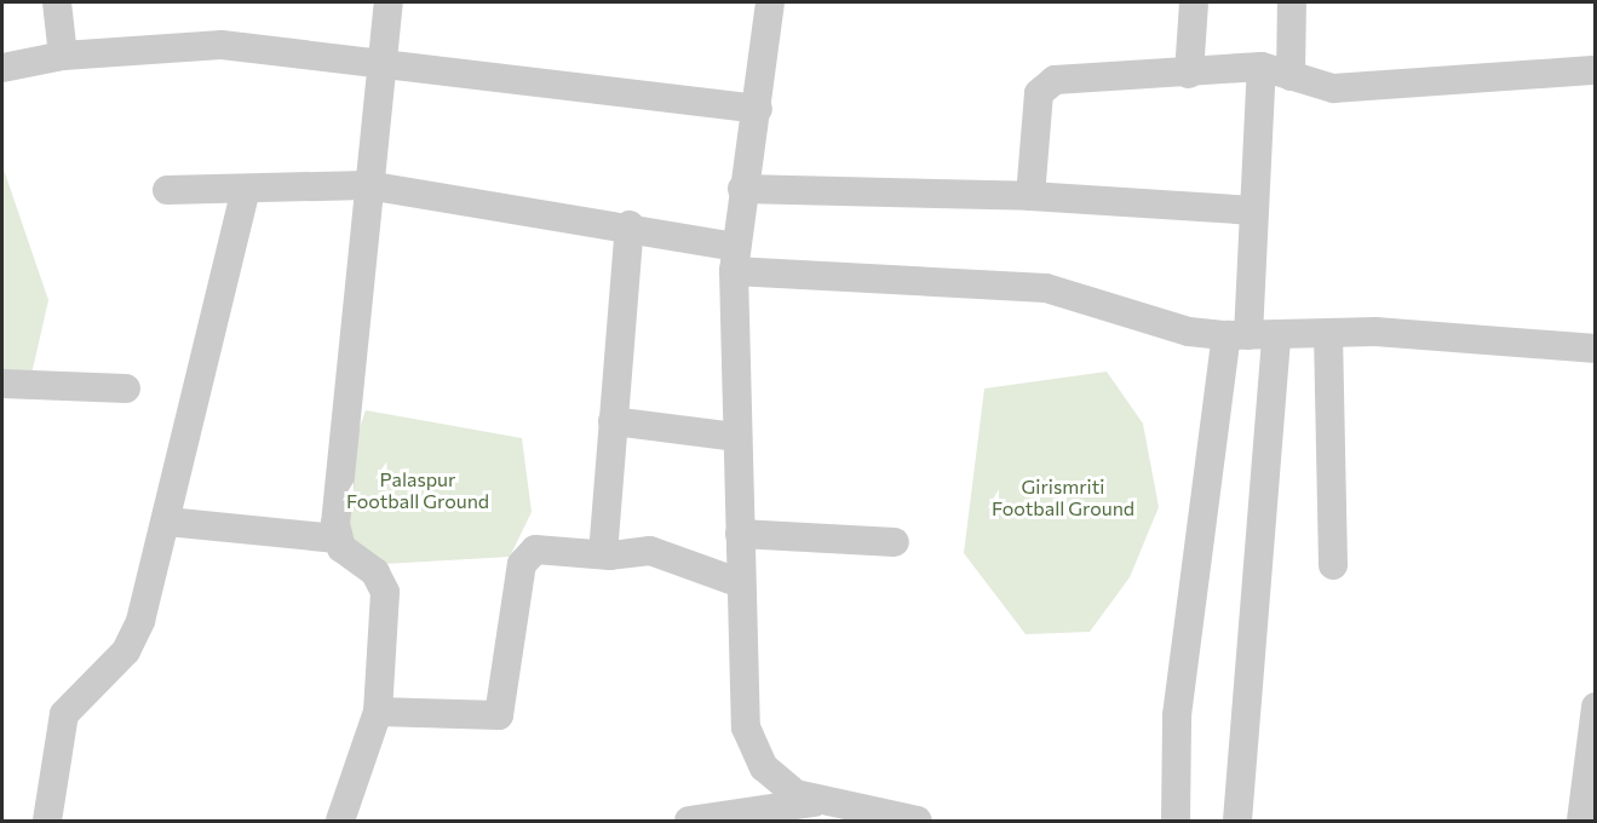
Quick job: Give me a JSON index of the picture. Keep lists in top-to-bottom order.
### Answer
{
  "parks": ["Palaspur Football Ground", "Girismriti Football Ground"]
}
